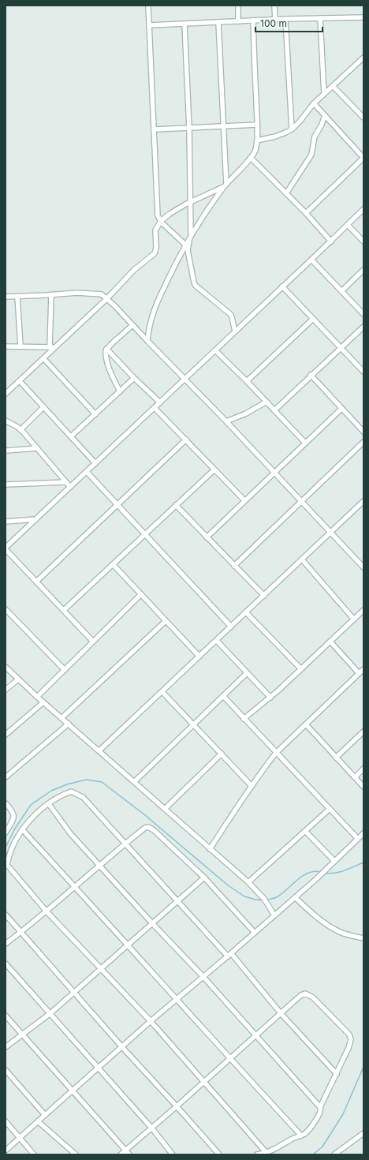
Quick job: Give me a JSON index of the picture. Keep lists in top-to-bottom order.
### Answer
{
  "scale_bar": "100 m"
}
